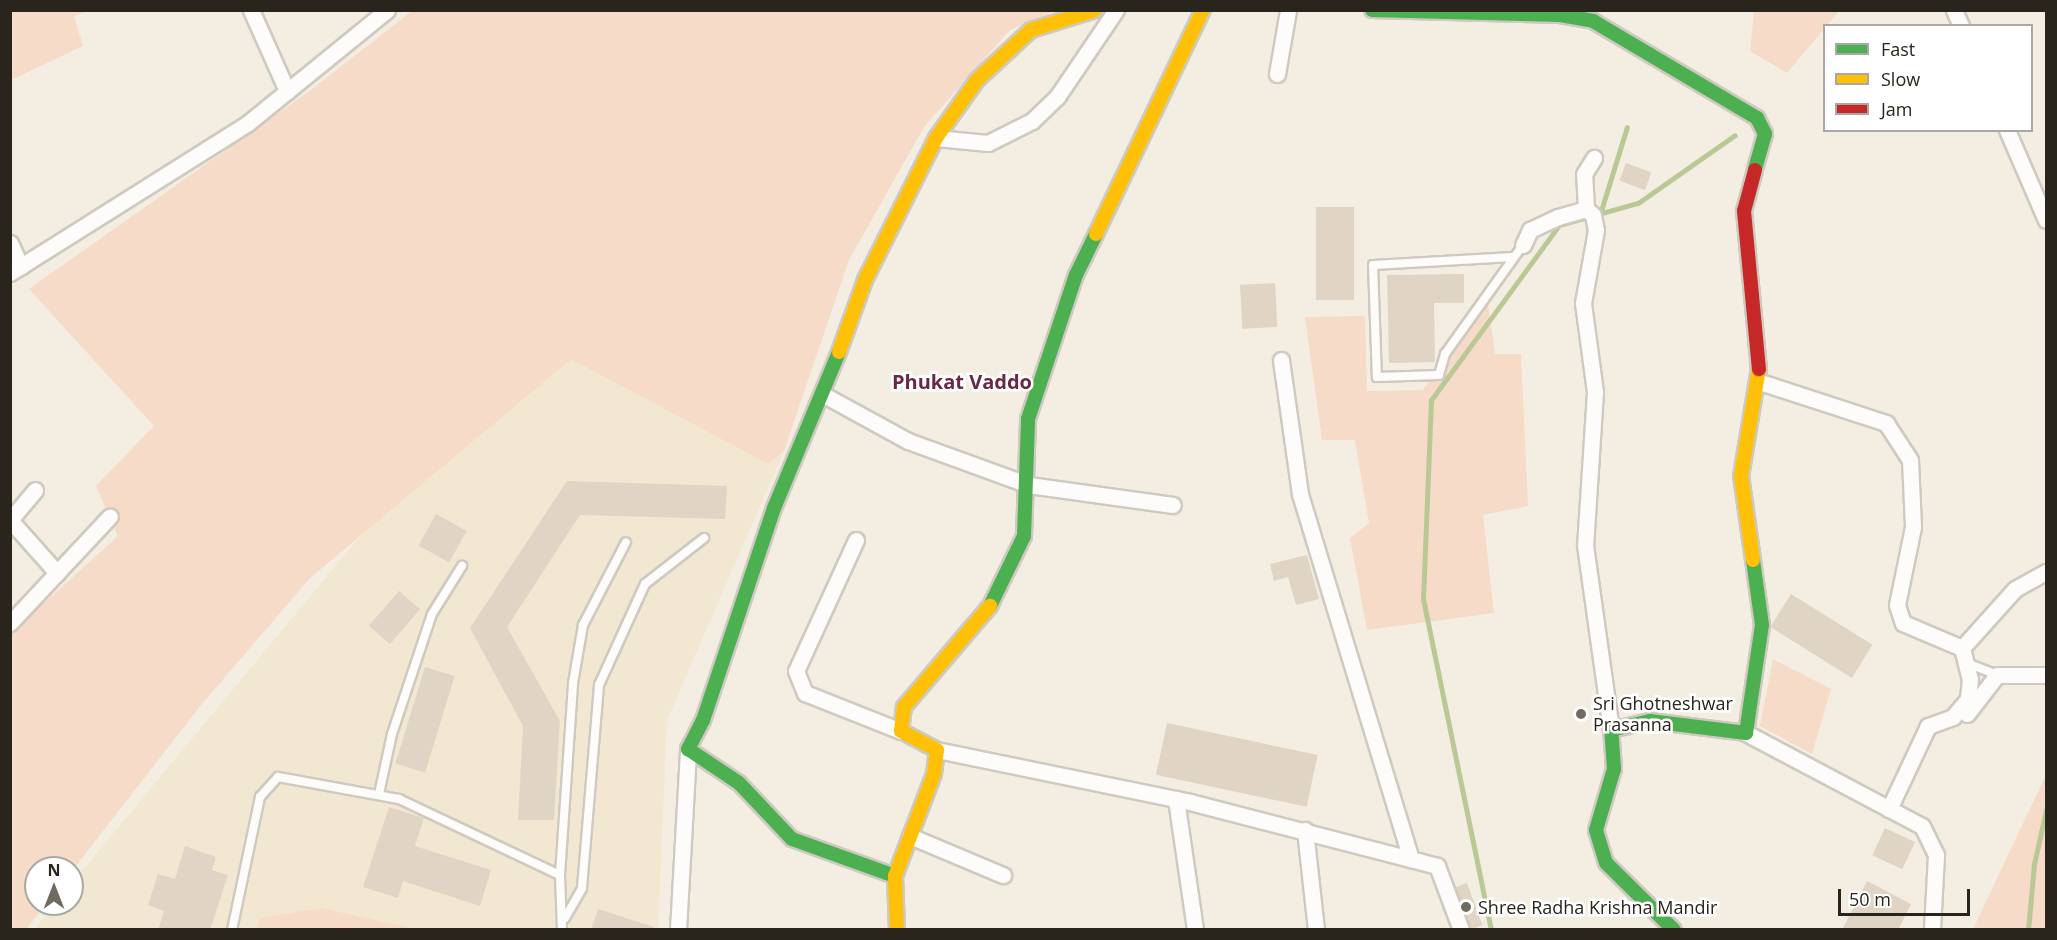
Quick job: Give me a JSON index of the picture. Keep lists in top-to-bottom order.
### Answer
{
  "districts": ["Phukat Vaddo"],
  "places": ["Sri Ghotneshwar Prasanna", "Shree Radha Krishna Mandir"],
  "legend": ["Fast", "Slow", "Jam"],
  "scale_bar": "50 m",
  "north": "top"
}
